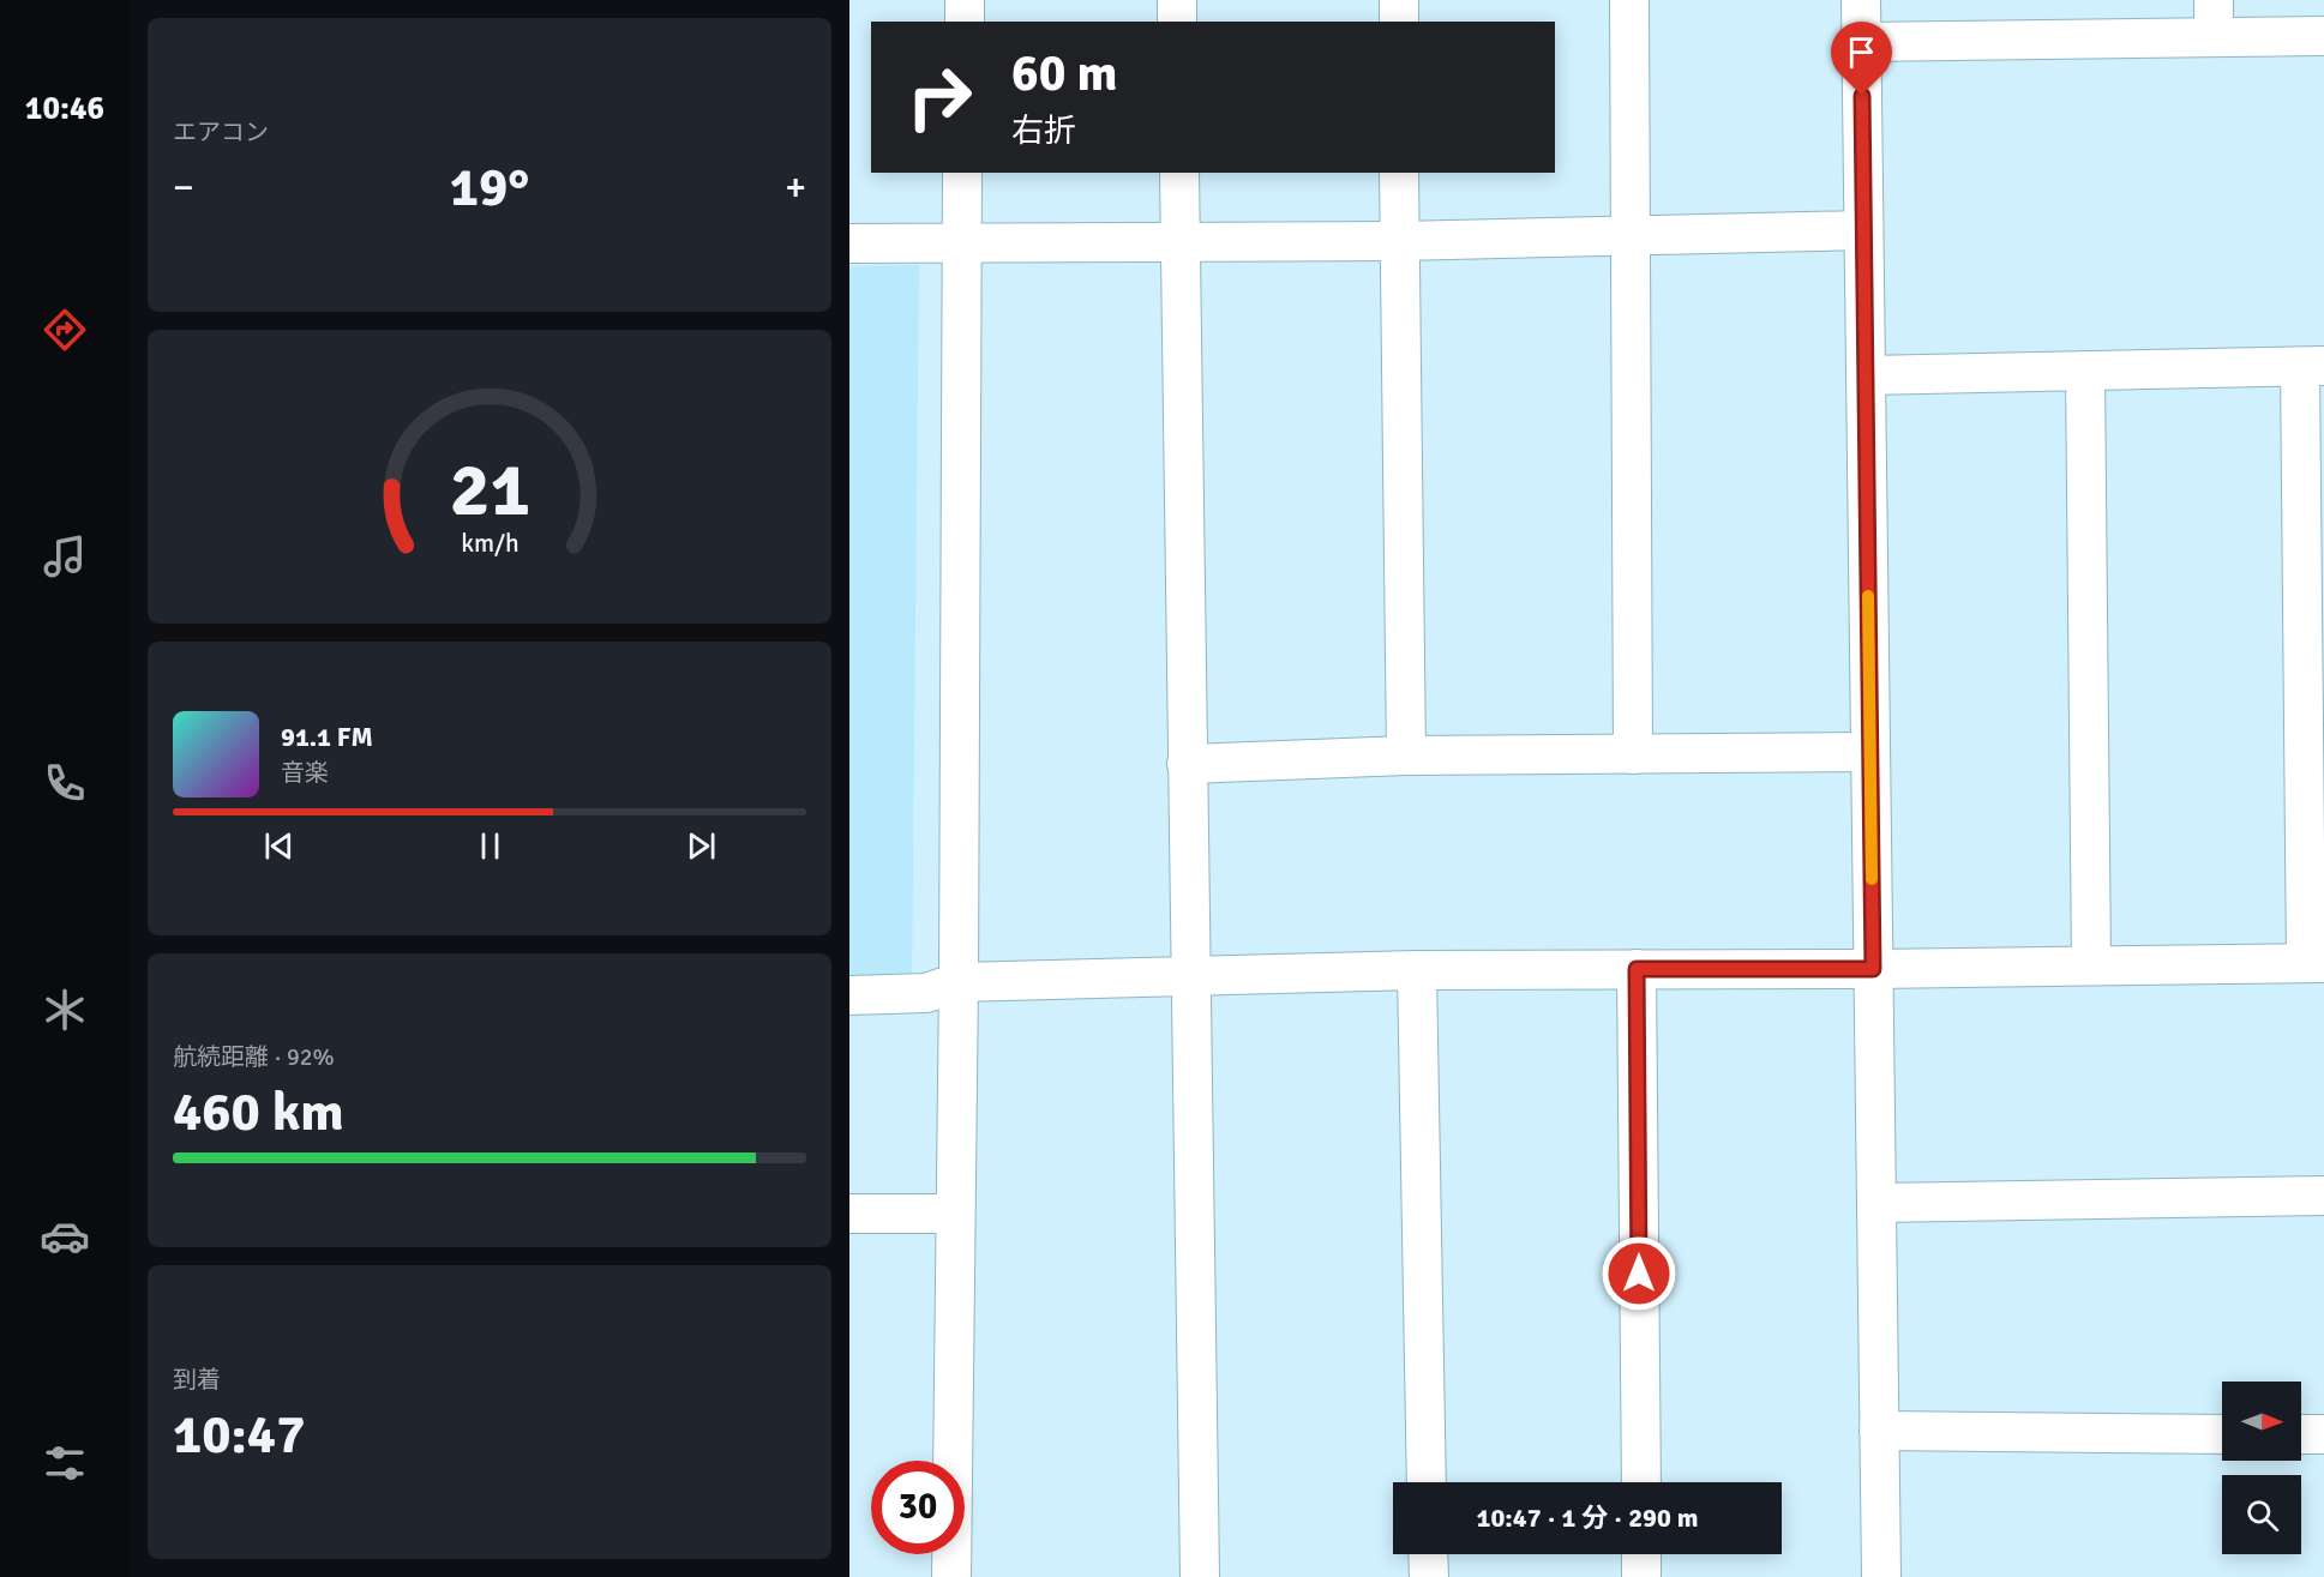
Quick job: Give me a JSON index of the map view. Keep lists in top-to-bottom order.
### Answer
{
  "north": "right",
  "page": {
    "tabs": "10:46",
    "tile": [
      "エアコン",
      ["航続距離 · 92%", "460 km"],
      ["到着", "10:47"]
    ],
    "turn": ["60 m", "右折"],
    "heat": ["−", "19°", "+"],
    "song": ["91.1 FM", "音楽"],
    "limit": "30",
    "trip": "10:47 · 1 分 · 290 m",
    "gauge": ["21", "km/h"]
  }
}
